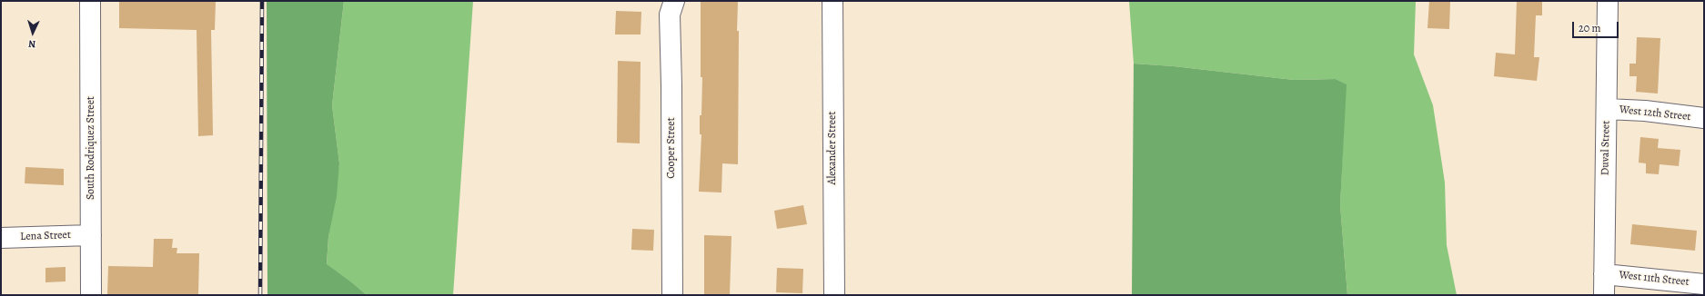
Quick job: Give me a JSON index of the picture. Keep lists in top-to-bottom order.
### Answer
{
  "streets": {
    "street": [
      "West 12th Street",
      "South Rodriquez Street",
      "Cooper Street",
      "Alexander Street",
      "Duval Street",
      "Lena Street",
      "West 11th Street"
    ]
  },
  "crossings": [
    ["West 12th Street", "Duval Street"],
    ["South Rodriquez Street", "Lena Street"],
    ["Duval Street", "West 11th Street"]
  ],
  "scale_bar": "20 m",
  "north": "bottom"
}
